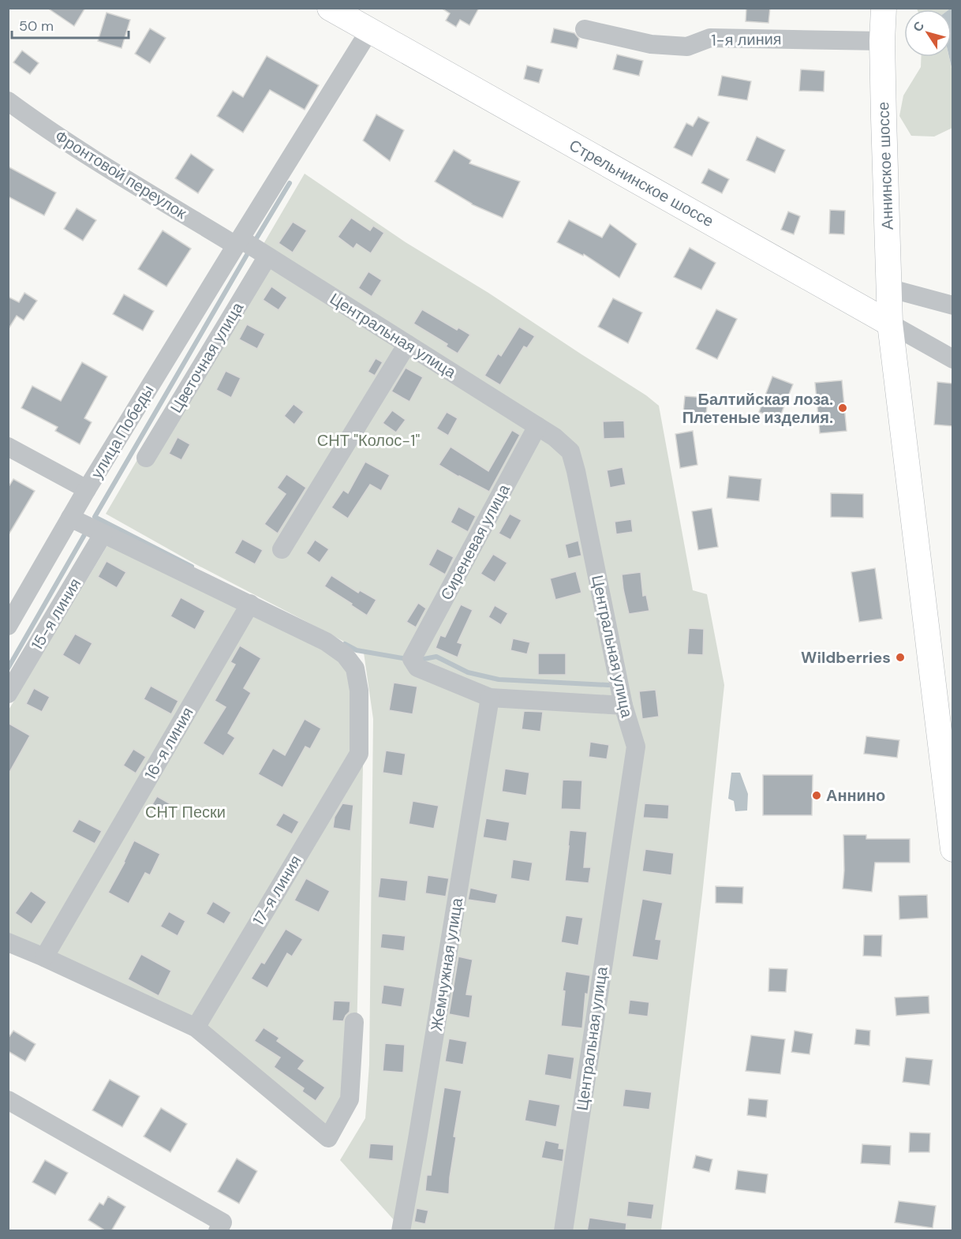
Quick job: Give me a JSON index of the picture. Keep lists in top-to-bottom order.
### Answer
{
  "streets": {
    "main road": ["Аннинское шоссе", "Стрельнинское шоссе"],
    "street": [
      "1-я линия",
      "Фронтовой переулок",
      "Центральная улица",
      "Цветочная улица",
      "улица Победы",
      "Сиреневая улица",
      "15-я линия",
      "16-я линия",
      "17-я линия",
      "Жемчужная улица"
    ]
  },
  "crossings": [
    ["1-я линия", "Аннинское шоссе"],
    ["Аннинское шоссе", "Стрельнинское шоссе"],
    ["Фронтовой переулок", "Центральная улица"],
    ["Фронтовой переулок", "улица Победы"],
    ["Стрельнинское шоссе", "улица Победы"],
    ["Центральная улица", "Цветочная улица"],
    ["Центральная улица", "улица Победы"],
    ["Центральная улица", "Сиреневая улица"],
    ["Сиреневая улица", "Жемчужная улица"],
    ["16-я линия", "17-я линия"]
  ],
  "parks": ["СНТ \"Колос-1\"", "СНТ Пески"],
  "places": ["Балтийская лоза. Плетеные изделия.", "Wildberries", "Аннино"],
  "scale_bar": "50 m",
  "north": "top left"
}
